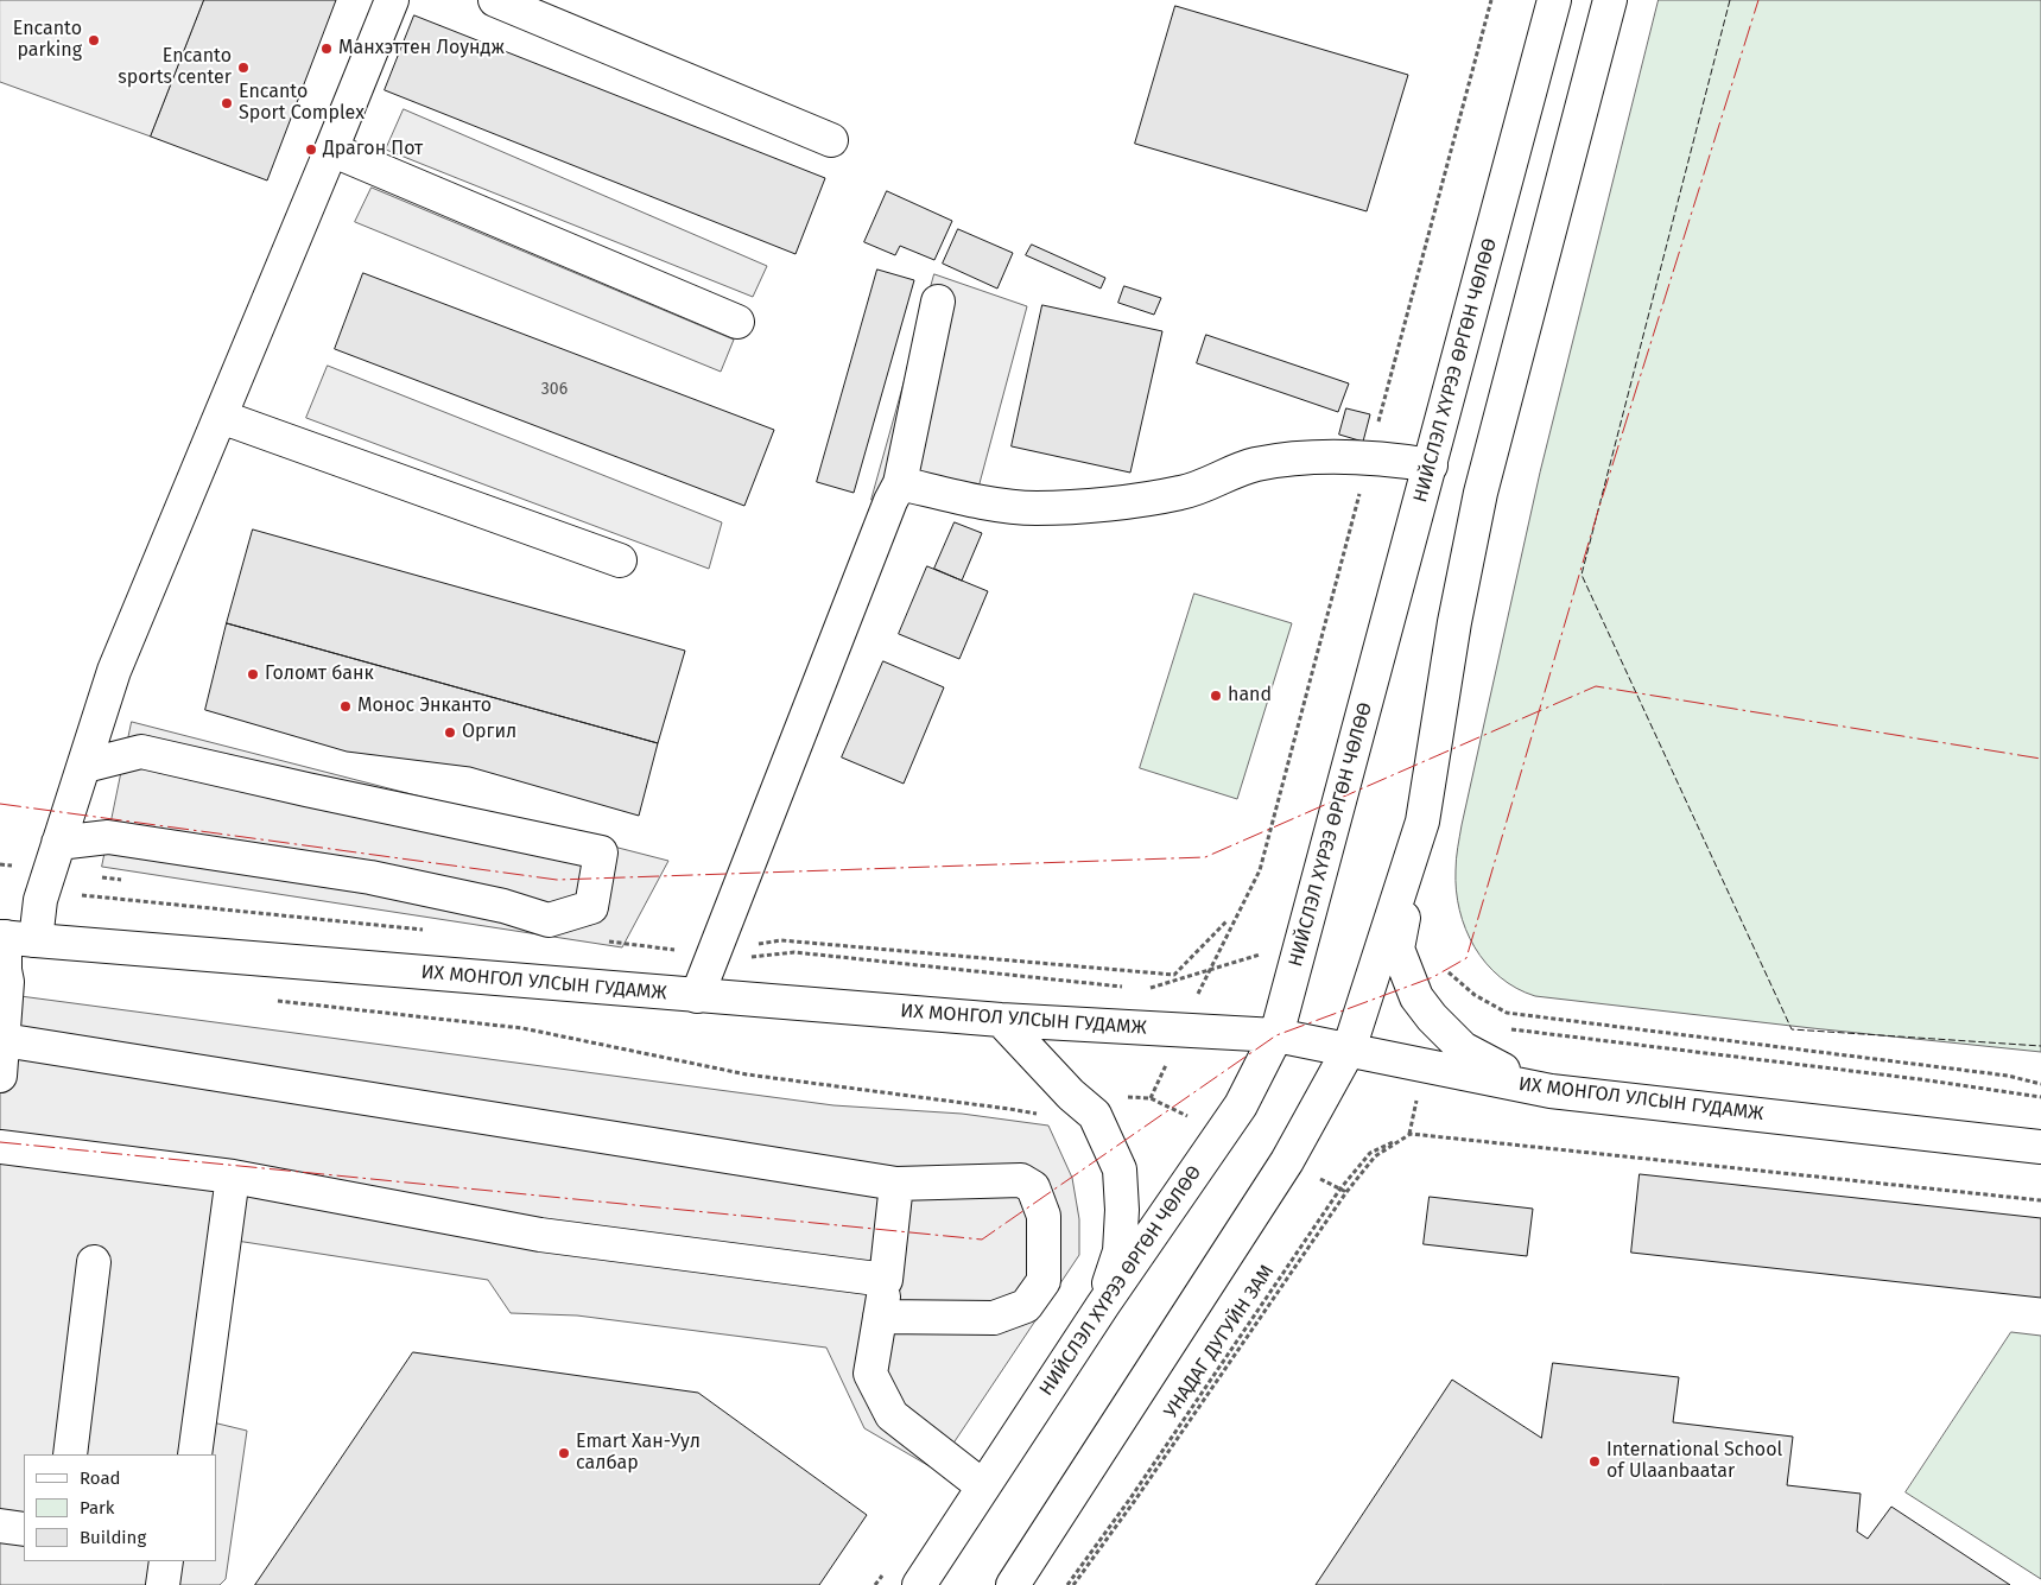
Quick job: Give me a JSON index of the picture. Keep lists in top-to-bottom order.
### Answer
{
  "streets": {
    "main road": ["НИЙСЛЭЛ ХҮРЭЭ ӨРГӨН ЧӨЛӨӨ", "ИХ МОНГОЛ УЛСЫН ГУДАМЖ"],
    "path": ["УНАДАГ ДУГУЙН ЗАМ"]
  },
  "crossings": [
    ["НИЙСЛЭЛ ХҮРЭЭ ӨРГӨН ЧӨЛӨӨ", "ИХ МОНГОЛ УЛСЫН ГУДАМЖ"]
  ],
  "places": [
    "Encanto parking",
    "Манхэттен Лоундж",
    "Encanto sports center",
    "Encanto Sport Complex",
    "Драгон Пот",
    "Голомт банк",
    "hand",
    "Монос Энканто",
    "Оргил",
    "Emart Хан-Уул салбар",
    "International School of Ulaanbaatar"
  ],
  "house_numbers": ["306"],
  "legend": ["Road", "Park", "Building"]
}
